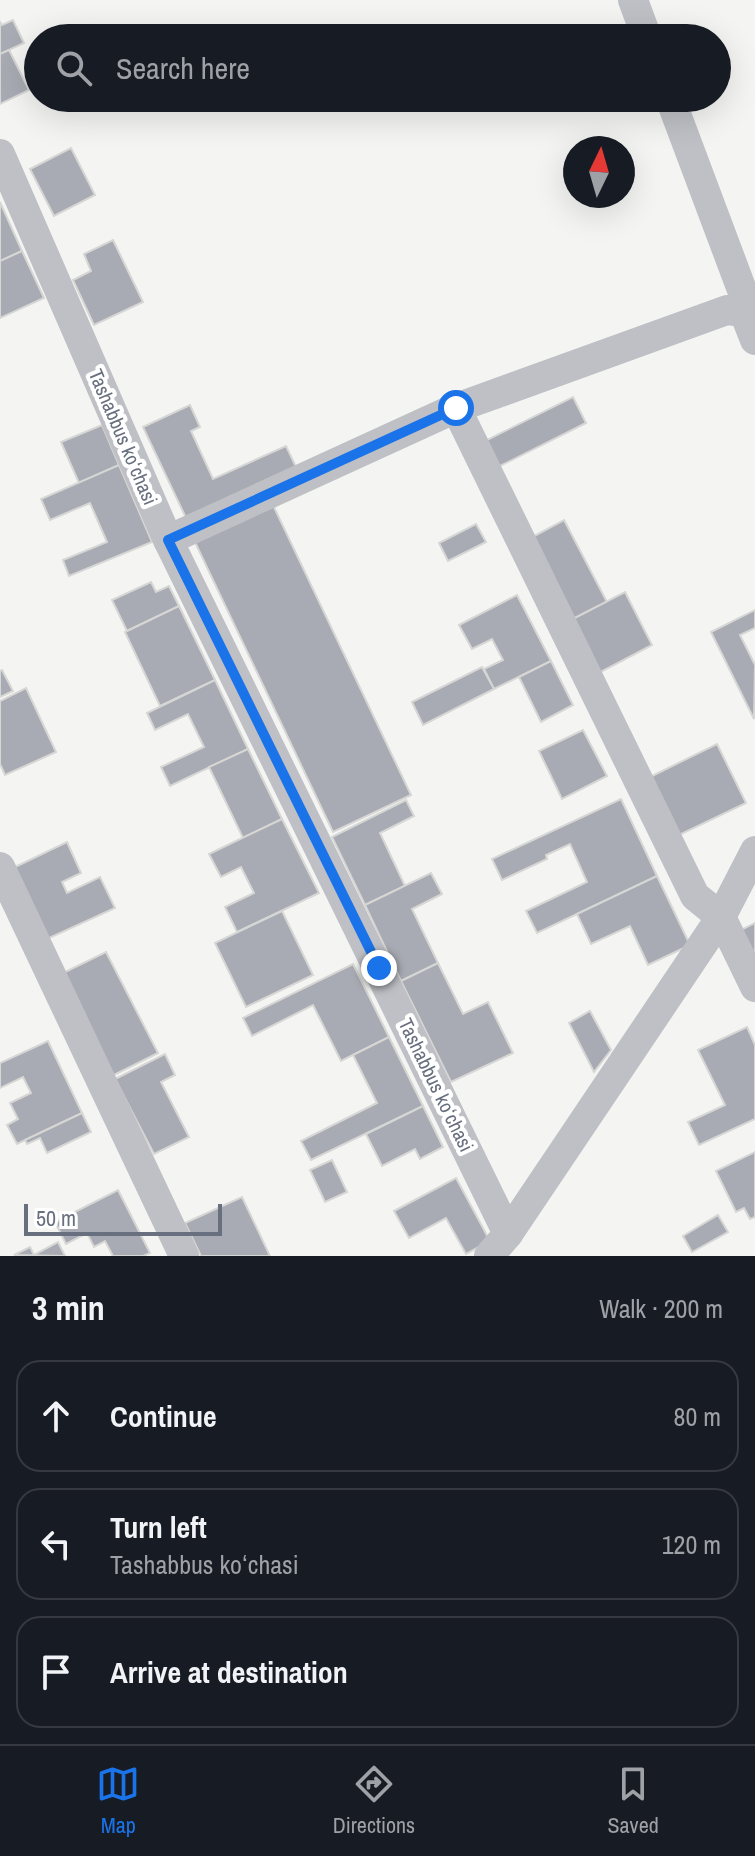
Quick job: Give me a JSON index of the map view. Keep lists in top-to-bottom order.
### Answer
{
  "streets": {
    "street": ["Tashabbus koʻchasi"]
  },
  "scale_bar": "50 m",
  "north": "top",
  "page": {
    "search": "Search here",
    "scale": "50 m",
    "heading": ["3 min", "Walk · 200 m"],
    "list": [
      ["Continue", "80 m"],
      ["Turn left", "Tashabbus koʻchasi", "120 m"],
      "Arrive at destination"
    ],
    "nav": ["Map", "Directions", "Saved"]
  }
}
